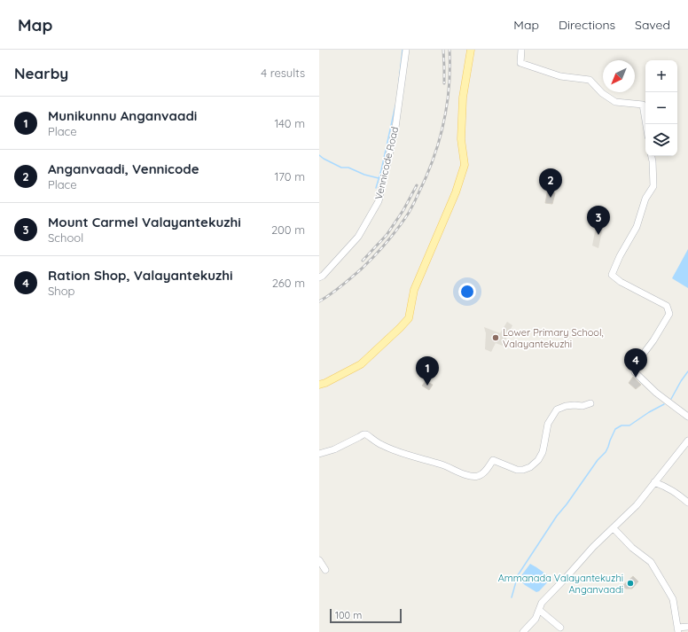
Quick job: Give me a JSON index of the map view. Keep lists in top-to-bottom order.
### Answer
{
  "streets": {
    "street": ["Vennicode Road"]
  },
  "places": ["Lower Primary School, Valayantekuzhi", "Ammanada Valayantekuzhi Anganvaadi"],
  "scale_bar": "100 m",
  "north": "bottom left",
  "page": {
    "header": "Map",
    "nav": ["Map", "Directions", "Saved"],
    "heading": ["Nearby", "4 results"],
    "map_buttons": ["+", "−"],
    "list": [
      {
        "mark": "1",
        "name": "Munikunnu Anganvaadi",
        "note": "Place",
        "value": "140 m"
      },
      {
        "mark": "2",
        "name": "Anganvaadi, Vennicode",
        "note": "Place",
        "value": "170 m"
      },
      {
        "mark": "3",
        "name": "Mount Carmel Valayantekuzhi",
        "note": "School",
        "value": "200 m"
      },
      {
        "mark": "4",
        "name": "Ration Shop, Valayantekuzhi",
        "note": "Shop",
        "value": "260 m"
      }
    ],
    "pins": [
      "2",
      "3",
      "4",
      "1"
    ],
    "scale": "100 m"
  }
}
